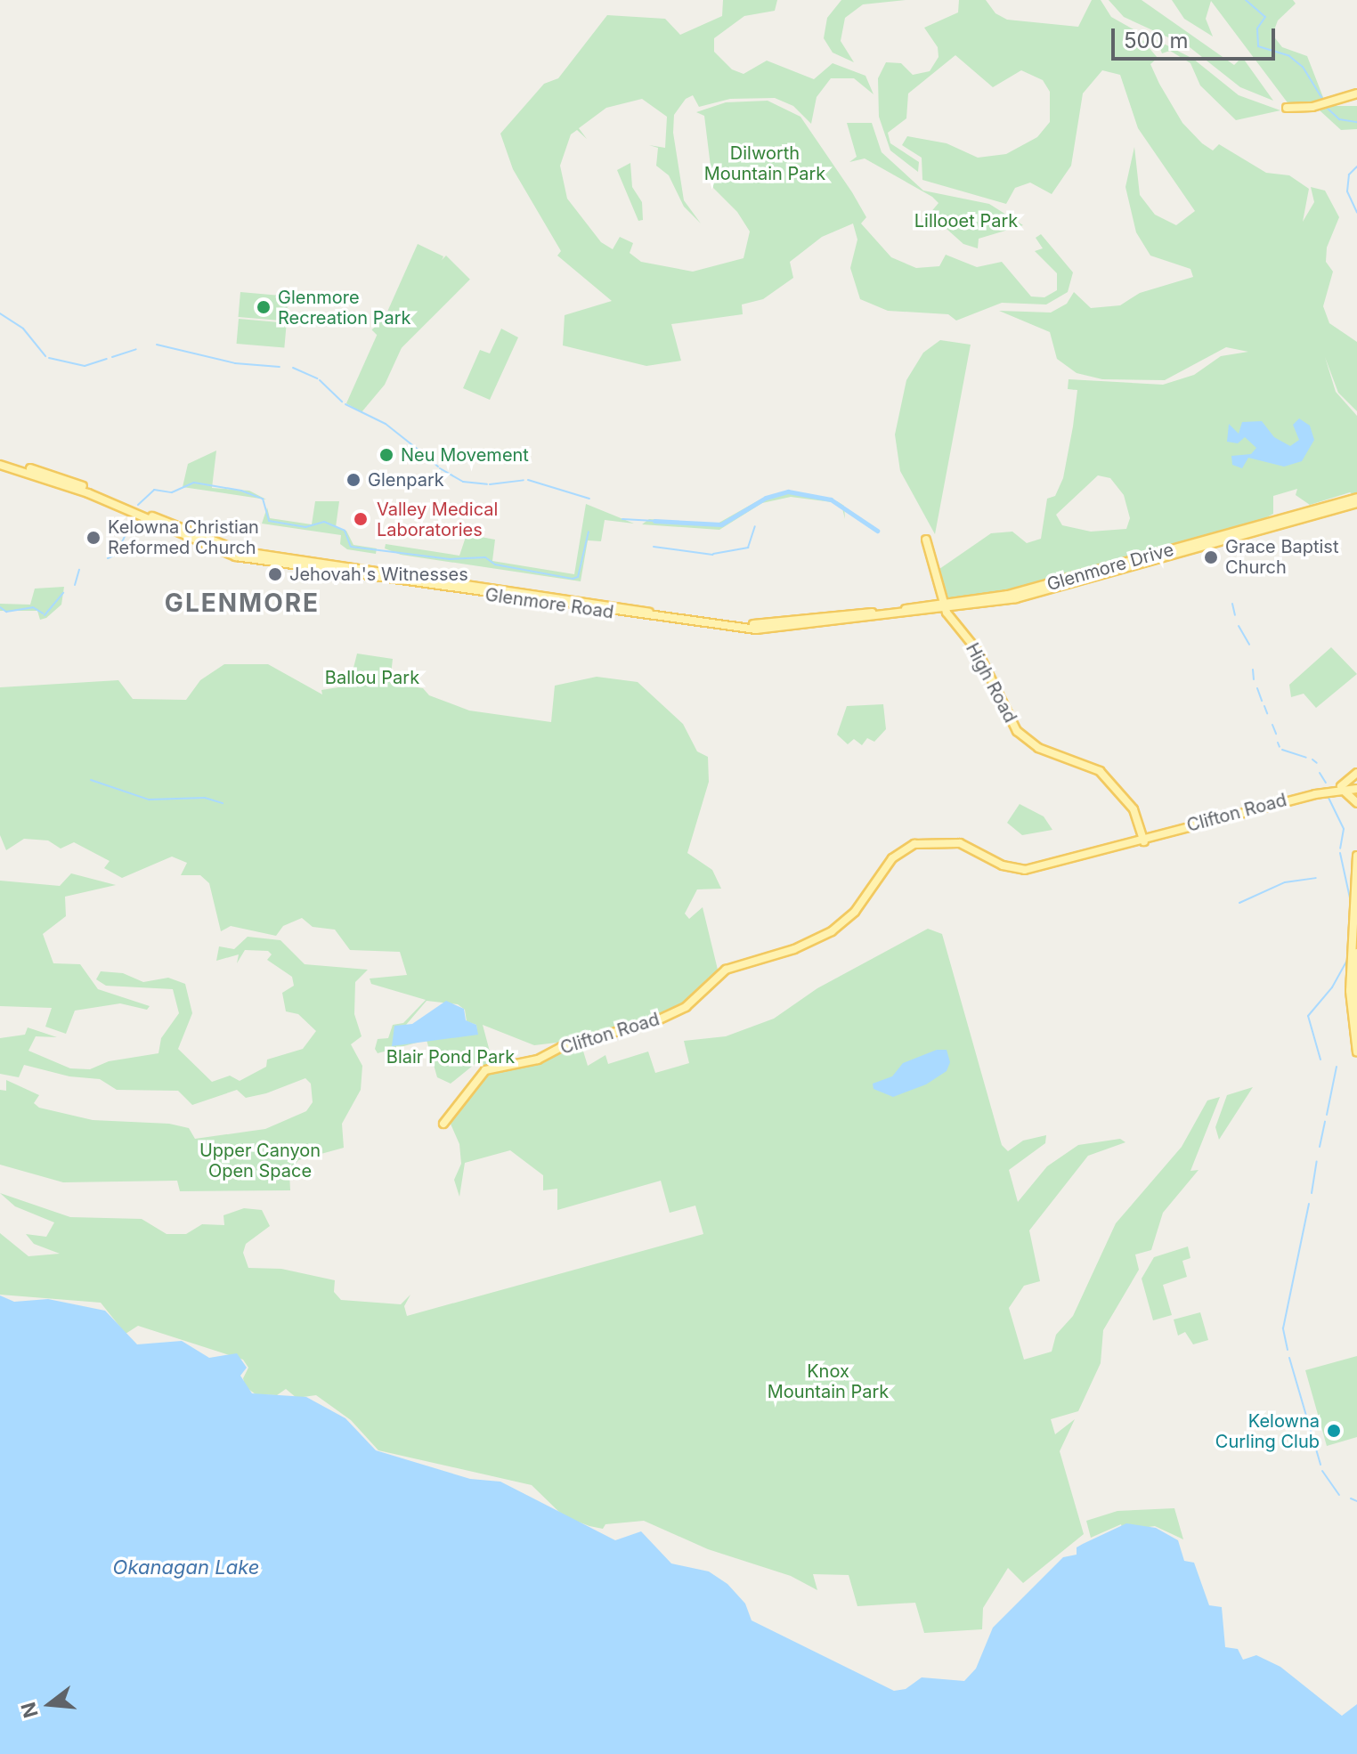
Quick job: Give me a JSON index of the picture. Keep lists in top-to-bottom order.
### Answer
{
  "streets": {
    "main road": [
      "Glenmore Drive",
      "Glenmore Road",
      "High Road",
      "Clifton Road"
    ]
  },
  "crossings": [
    ["Glenmore Drive", "High Road"],
    ["High Road", "Clifton Road"]
  ],
  "districts": ["GLENMORE"],
  "water": ["Okanagan Lake"],
  "parks": [
    "Dilworth Mountain Park",
    "Lillooet Park",
    "Ballou Park",
    "Blair Pond Park",
    "Upper Canyon Open Space",
    "Knox Mountain Park"
  ],
  "places": [
    "Glenmore Recreation Park",
    "Neu Movement",
    "Glenpark",
    "Valley Medical Laboratories",
    "Kelowna Christian Reformed Church",
    "Grace Baptist Church",
    "Jehovah's Witnesses",
    "Kelowna Curling Club"
  ],
  "scale_bar": "500 m",
  "north": "left"
}
